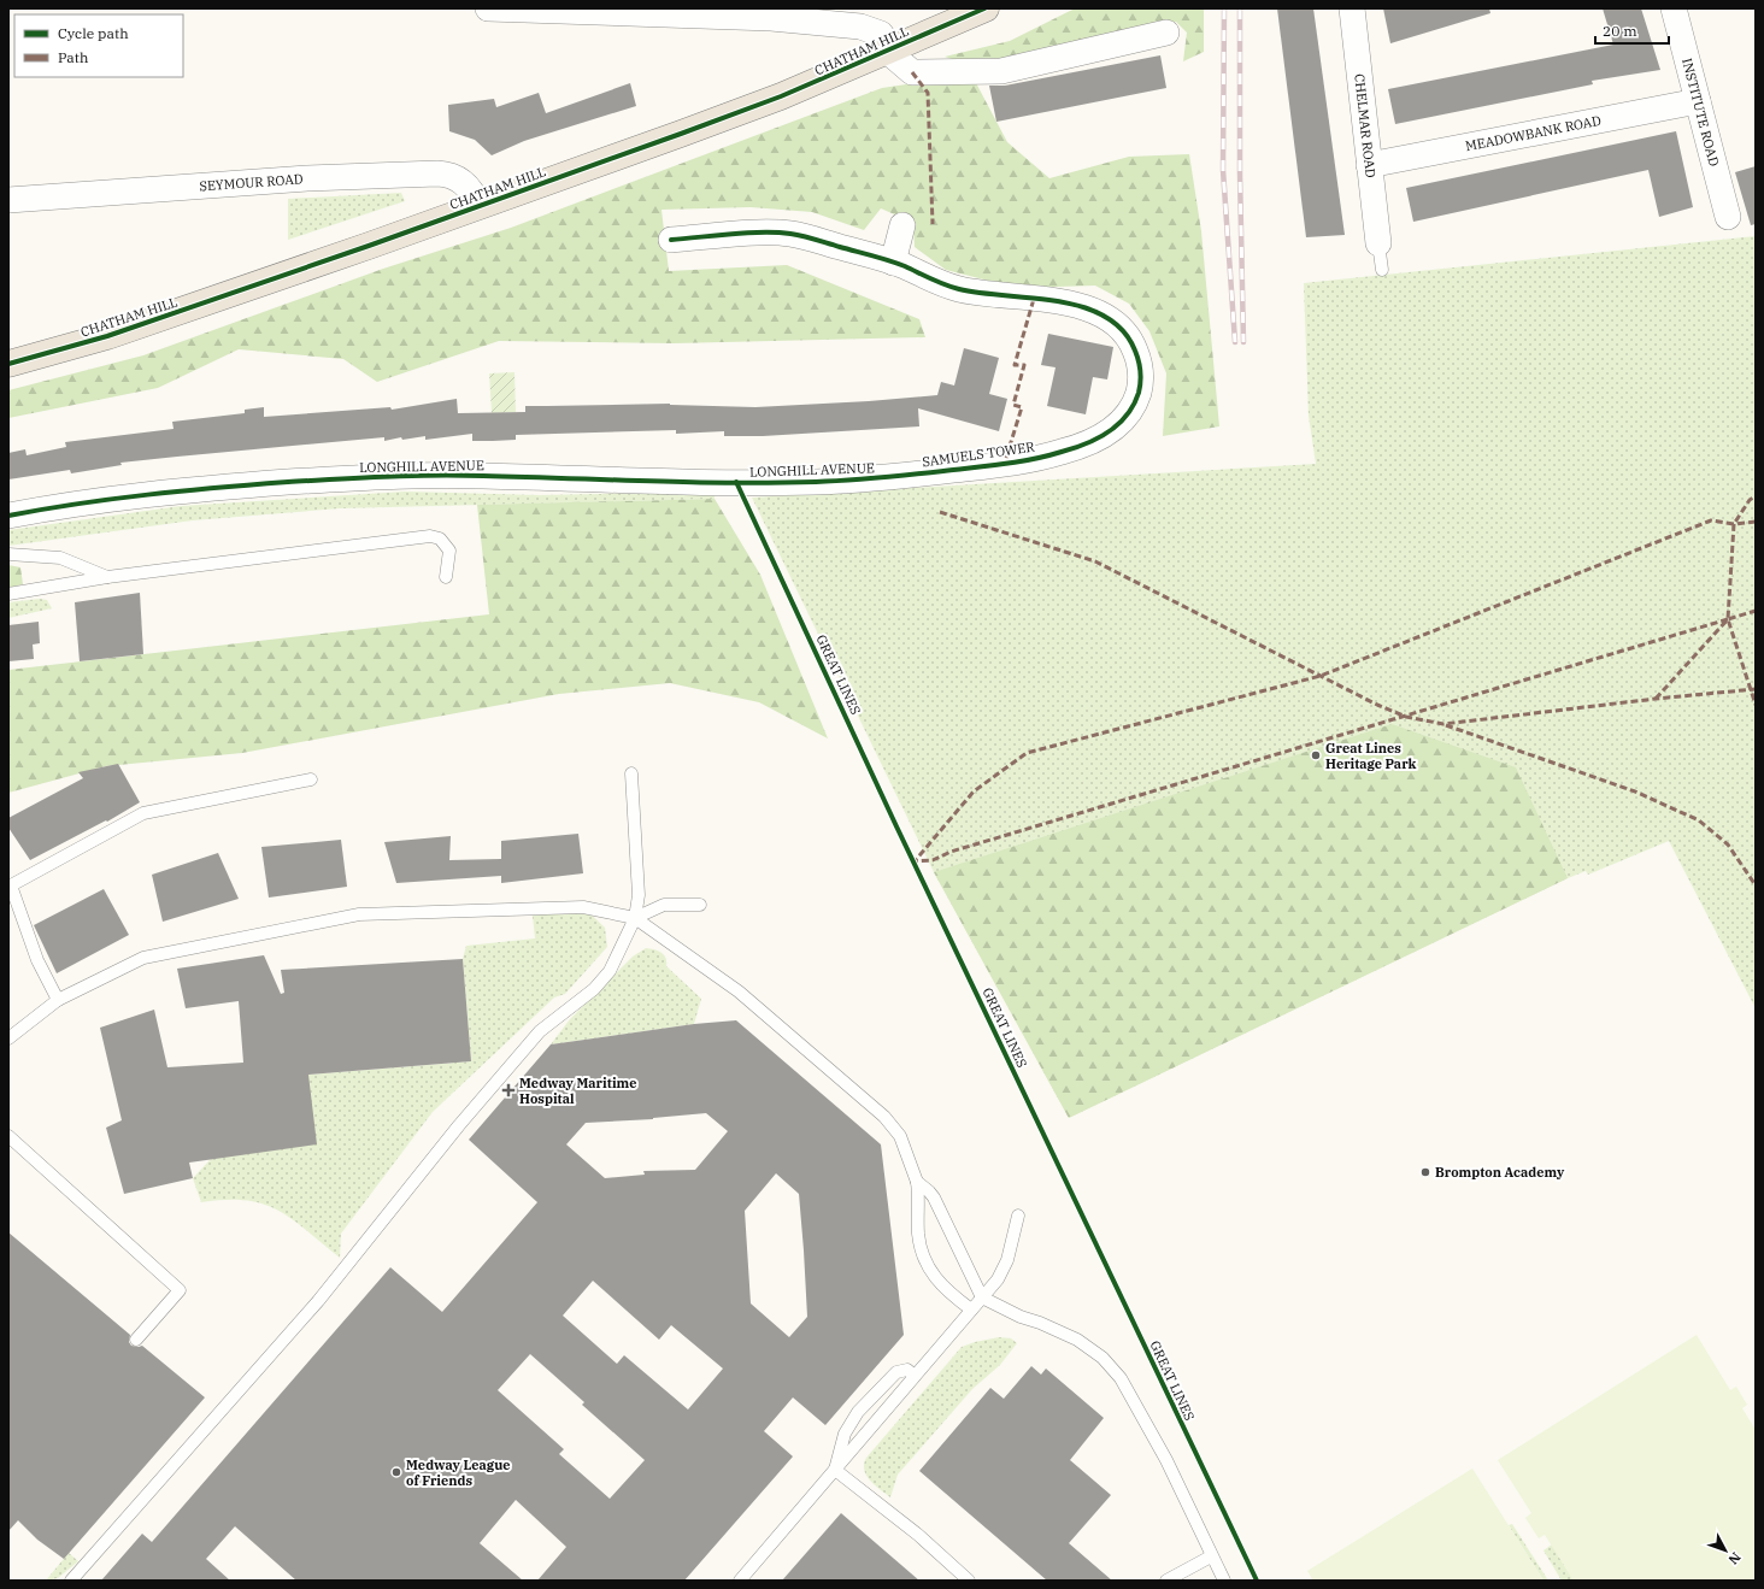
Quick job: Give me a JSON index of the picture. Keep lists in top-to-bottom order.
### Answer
{
  "streets": {
    "main road": ["CHATHAM HILL"],
    "street": [
      "INSTITUTE ROAD",
      "CHELMAR ROAD",
      "MEADOWBANK ROAD",
      "SEYMOUR ROAD",
      "SAMUELS TOWER",
      "LONGHILL AVENUE"
    ],
    "cycle path": ["GREAT LINES"]
  },
  "crossings": [
    ["CHATHAM HILL", "SEYMOUR ROAD"],
    ["INSTITUTE ROAD", "MEADOWBANK ROAD"],
    ["CHELMAR ROAD", "MEADOWBANK ROAD"],
    ["SAMUELS TOWER", "LONGHILL AVENUE"]
  ],
  "places": {
    "other": ["Great Lines Heritage Park", "Brompton Academy", "Medway League of Friends"],
    "health": ["Medway Maritime Hospital"]
  },
  "legend": ["Cycle path", "Path"],
  "scale_bar": "20 m",
  "north": "bottom right"
}
